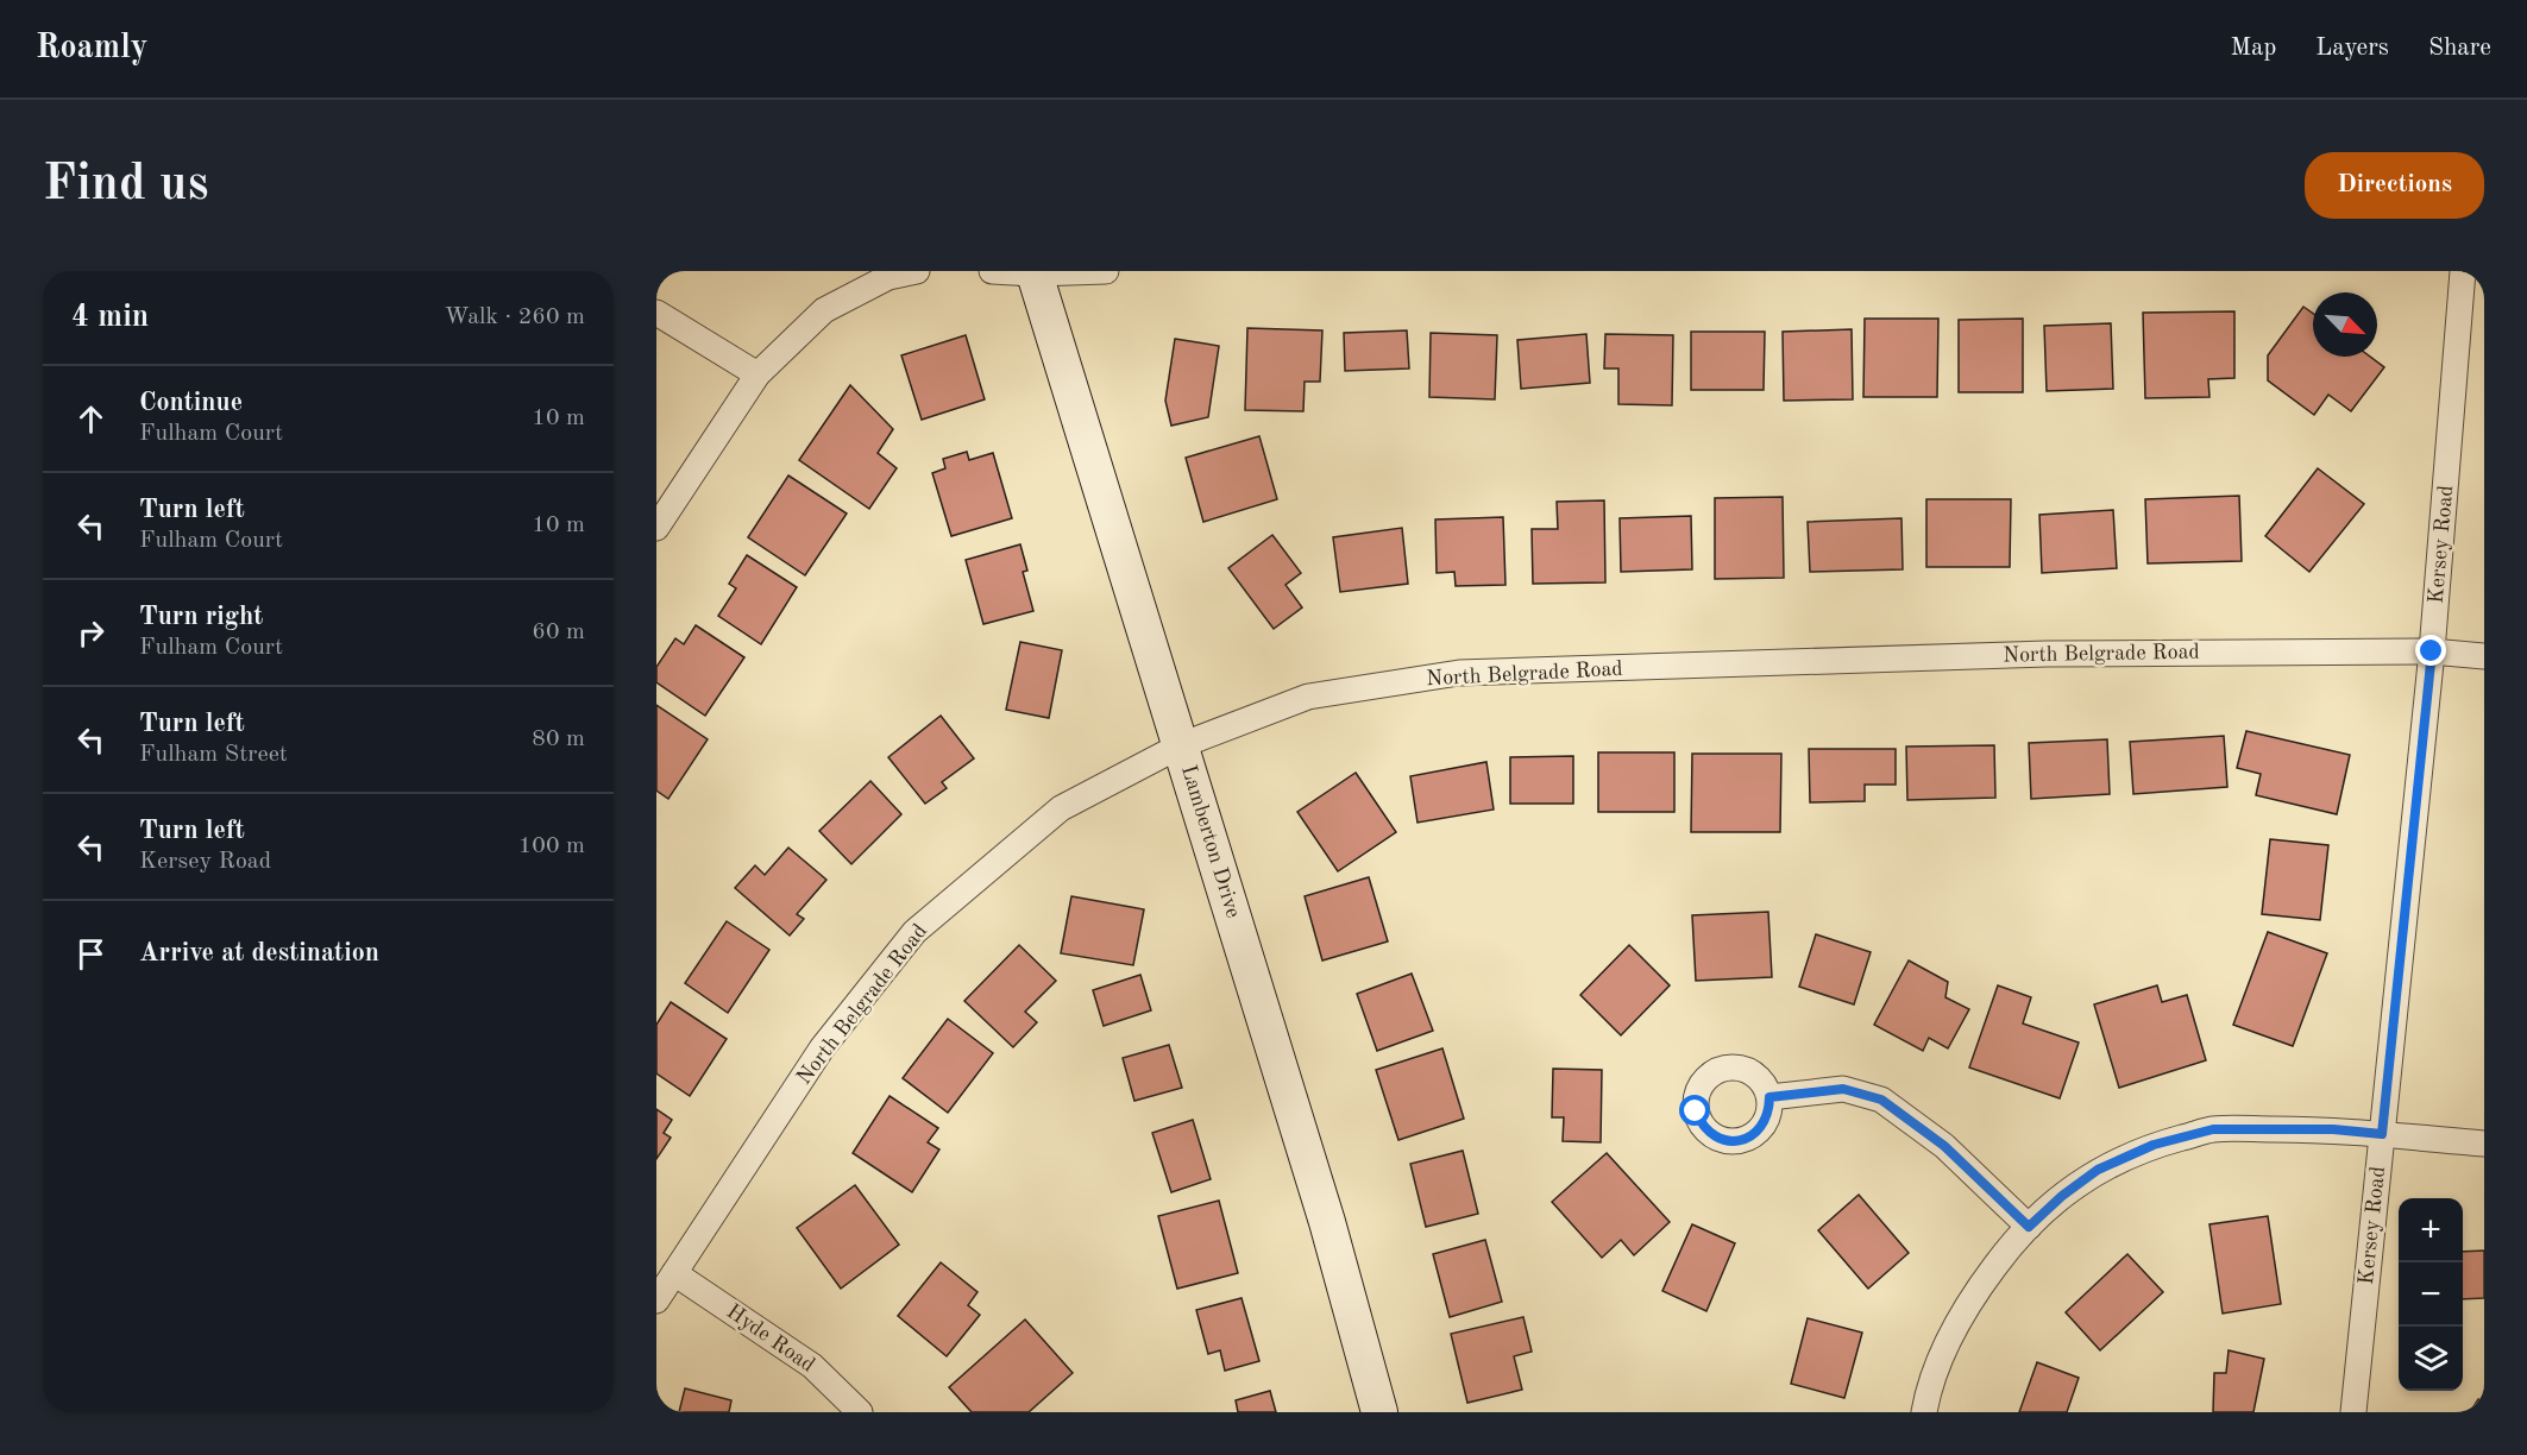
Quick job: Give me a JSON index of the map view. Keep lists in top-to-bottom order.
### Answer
{
  "streets": {
    "street": [
      "Kersey Road",
      "North Belgrade Road",
      "Lamberton Drive",
      "Hyde Road"
    ]
  },
  "crossings": [
    ["Kersey Road", "North Belgrade Road"],
    ["North Belgrade Road", "Lamberton Drive"],
    ["North Belgrade Road", "Hyde Road"]
  ],
  "north": "bottom right",
  "page": {
    "header": "Roamly",
    "nav": ["Map", "Layers", "Share"],
    "buttons": "Directions",
    "title": "Find us",
    "heading": ["4 min", "Walk · 260 m"],
    "list": [
      ["Continue", "Fulham Court", "10 m"],
      ["Turn left", "Fulham Court", "10 m"],
      ["Turn right", "Fulham Court", "60 m"],
      ["Turn left", "Fulham Street", "80 m"],
      ["Turn left", "Kersey Road", "100 m"],
      "Arrive at destination"
    ],
    "map_buttons": ["+", "−"]
  }
}
